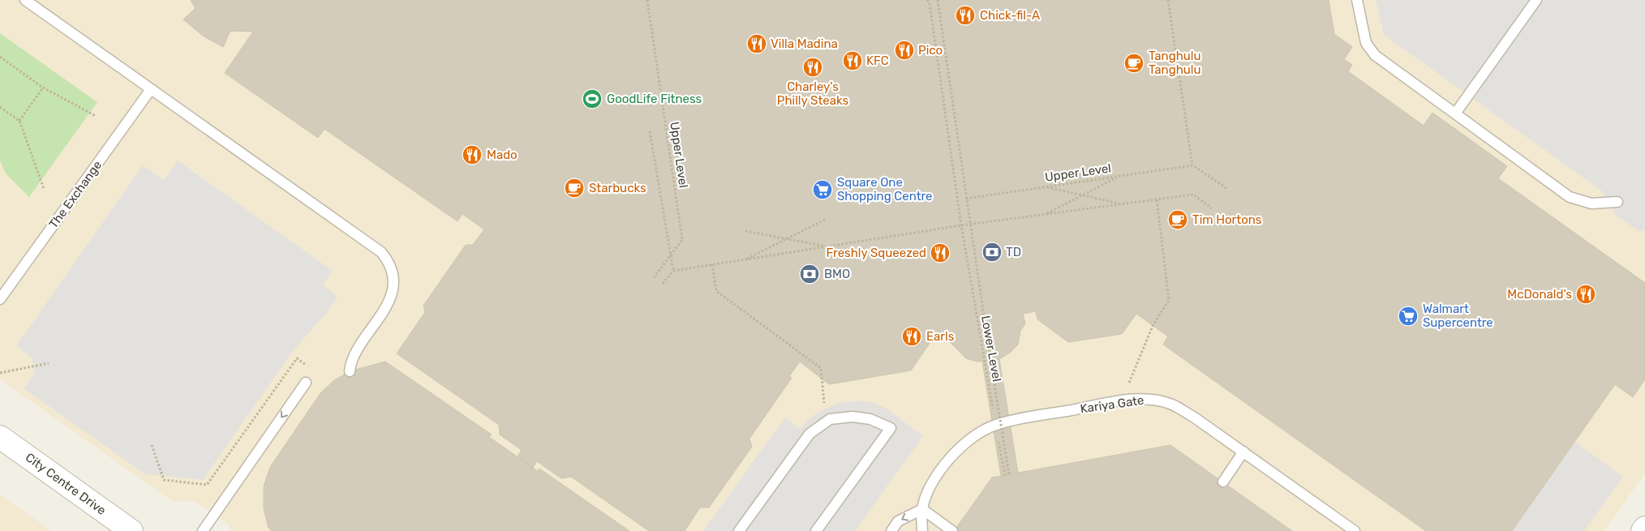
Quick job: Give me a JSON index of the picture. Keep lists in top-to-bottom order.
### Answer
{
  "streets": {
    "street": ["City Centre Drive"],
    "lane": ["The Exchange", "Kariya Gate"],
    "path": ["Upper Level", "Lower Level"]
  },
  "crossings": [
    ["Lower Level", "Kariya Gate"]
  ],
  "places": {
    "restaurant": [
      "Chick-fil-A",
      "Villa Madina",
      "Pico",
      "KFC",
      "Charley's Philly Steaks",
      "Mado",
      "Freshly Squeezed",
      "McDonald's",
      "Earls"
    ],
    "cafe": ["Tanghulu Tanghulu", "Starbucks", "Tim Hortons"],
    "sports": ["GoodLife Fitness"],
    "supermarket": ["Square One Shopping Centre", "Walmart Supercentre"],
    "bank": ["TD", "BMO"]
  }
}
